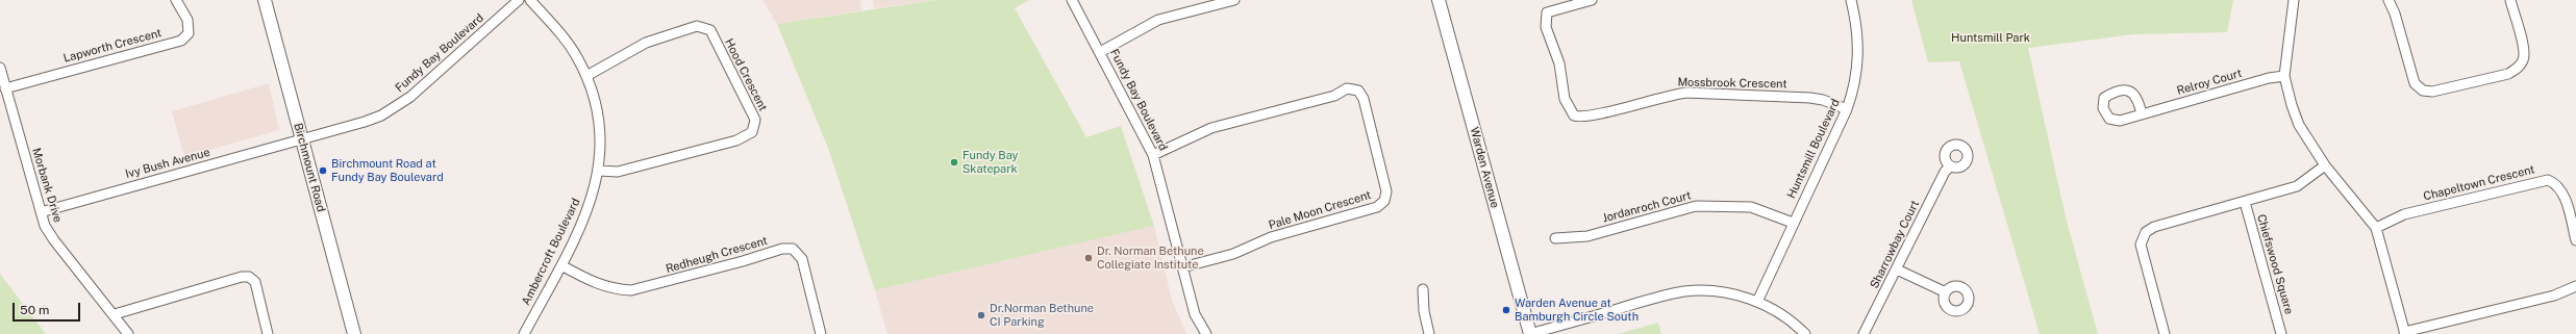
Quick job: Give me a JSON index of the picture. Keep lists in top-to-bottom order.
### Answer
{
  "streets": {
    "main road": ["Birchmount Road", "Warden Avenue"],
    "street": [
      "Lapworth Crescent",
      "Fundy Bay Boulevard",
      "Hood Crescent",
      "Relroy Court",
      "Mossbrook Crescent",
      "Huntsmill Boulevard",
      "Ivy Bush Avenue",
      "Chapeltown Crescent",
      "Morbank Drive",
      "Jordanroch Court",
      "Pale Moon Crescent",
      "Sharrowbay Court",
      "Ambercroft Boulevard",
      "Redheugh Crescent",
      "Chiefswood Square"
    ]
  },
  "crossings": [
    ["Lapworth Crescent", "Morbank Drive"],
    ["Fundy Bay Boulevard", "Ivy Bush Avenue"],
    ["Fundy Bay Boulevard", "Birchmount Road"],
    ["Fundy Bay Boulevard", "Pale Moon Crescent"],
    ["Hood Crescent", "Ambercroft Boulevard"],
    ["Mossbrook Crescent", "Huntsmill Boulevard"],
    ["Huntsmill Boulevard", "Jordanroch Court"],
    ["Ivy Bush Avenue", "Birchmount Road"],
    ["Ivy Bush Avenue", "Morbank Drive"],
    ["Ambercroft Boulevard", "Redheugh Crescent"]
  ],
  "parks": ["Huntsmill Park"],
  "places": [
    "Fundy Bay Skatepark",
    "Birchmount Road at Fundy Bay Boulevard",
    "Dr. Norman Bethune Collegiate Institute",
    "Warden Avenue at Bamburgh Circle South",
    "Dr.Norman Bethune CI Parking"
  ],
  "scale_bar": "50 m"
}
